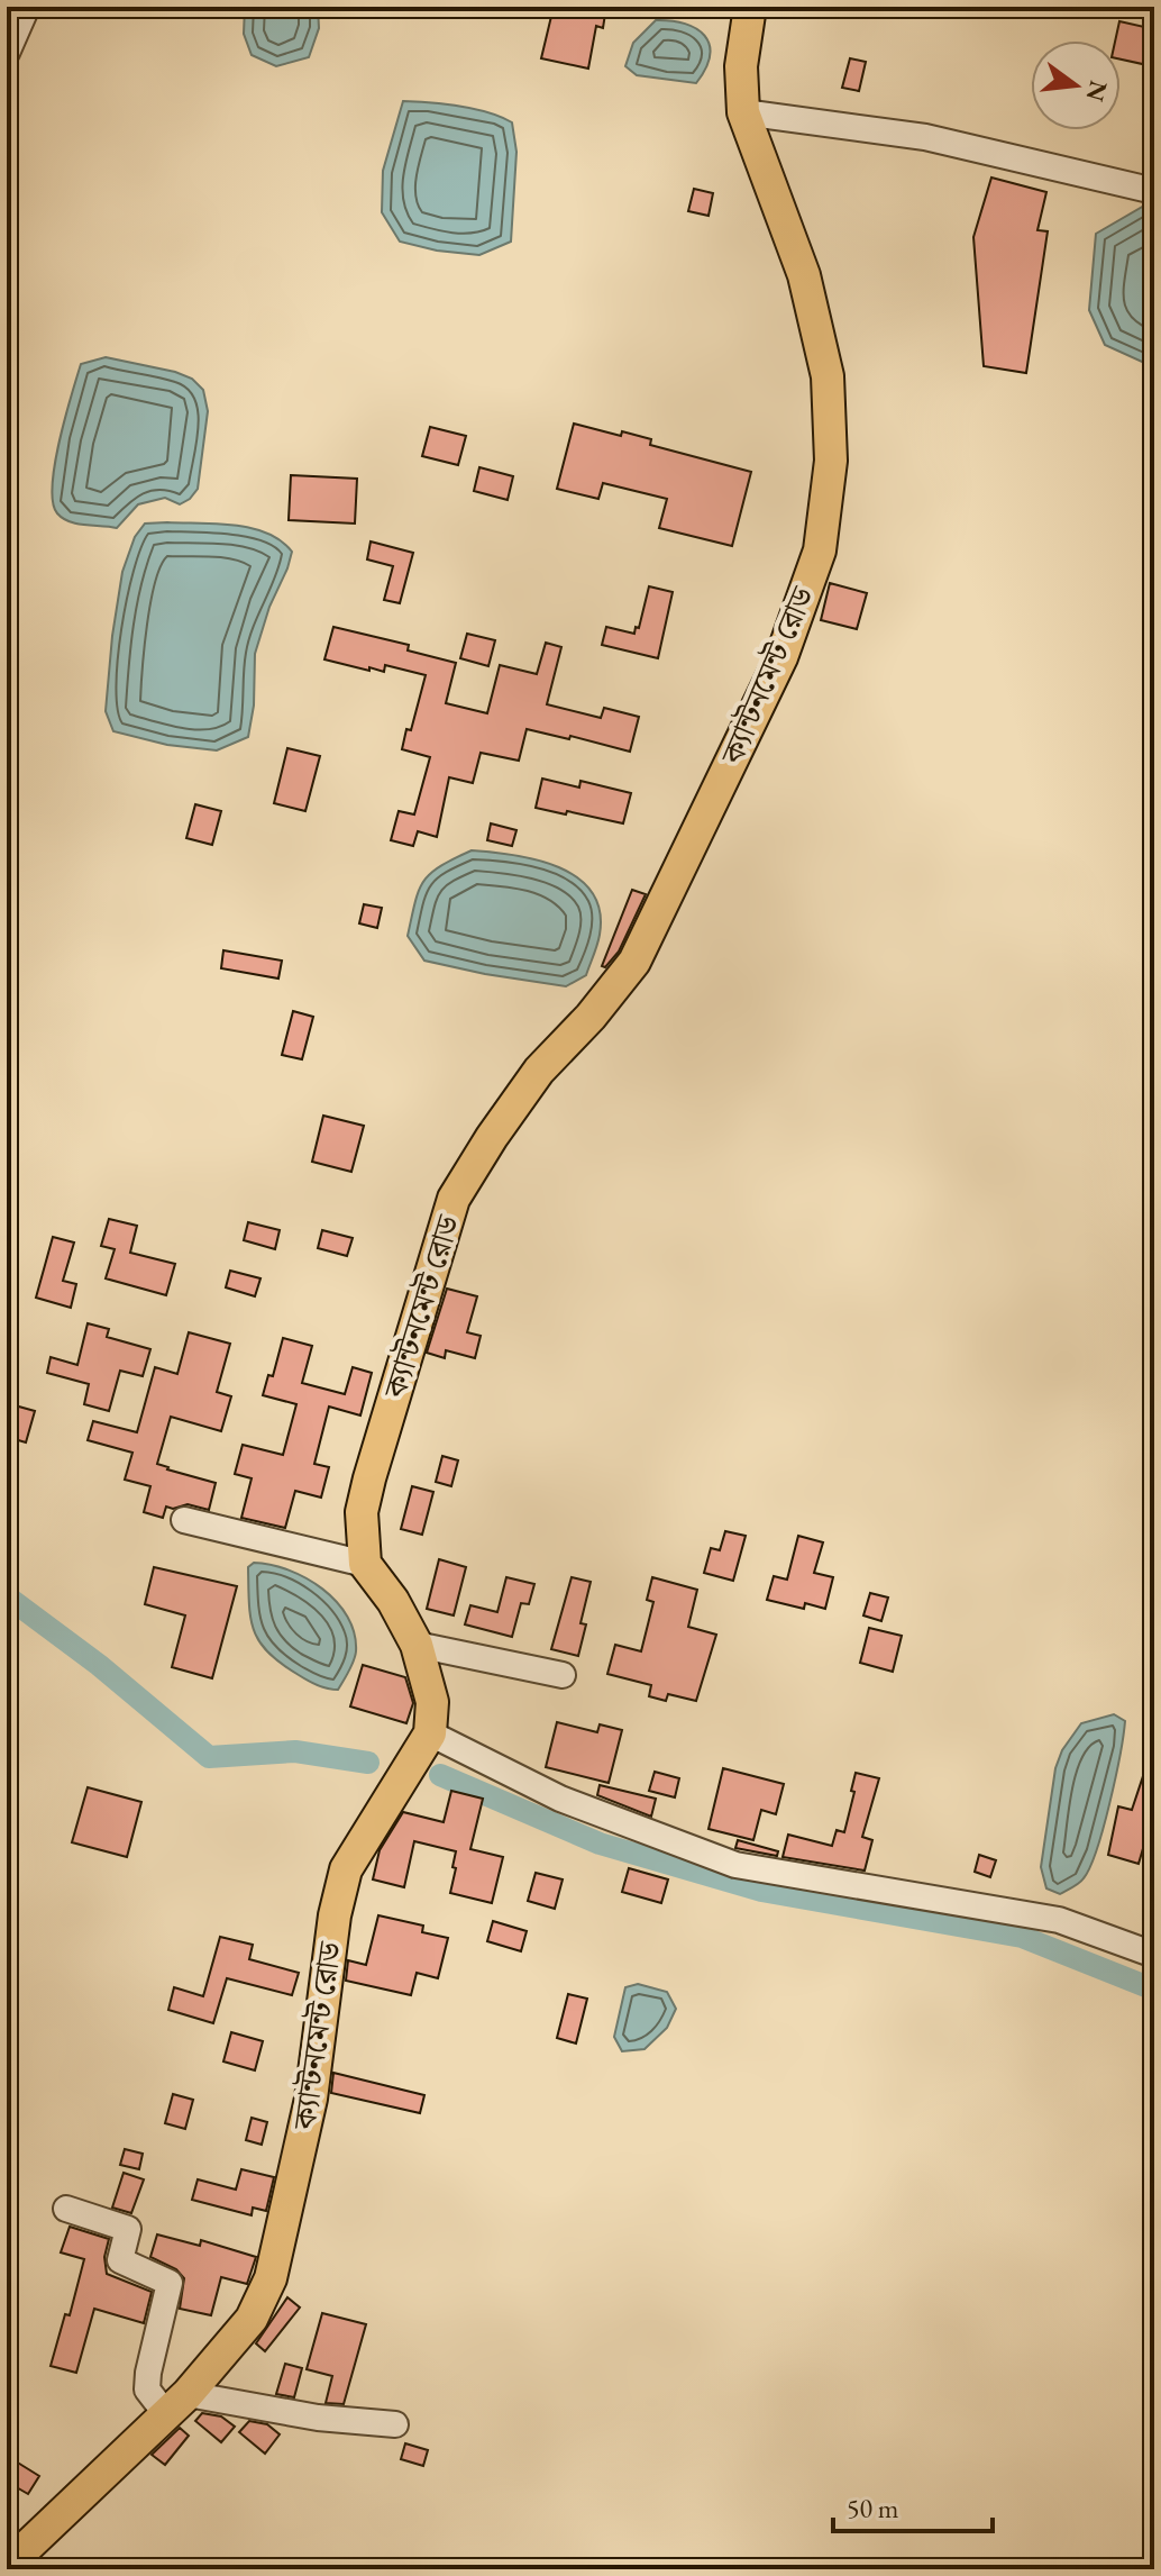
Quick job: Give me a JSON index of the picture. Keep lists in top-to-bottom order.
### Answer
{
  "streets": {
    "main road": ["ক্যান্টনমেন্ট রোড"]
  },
  "scale_bar": "50 m",
  "north": "right"
}
